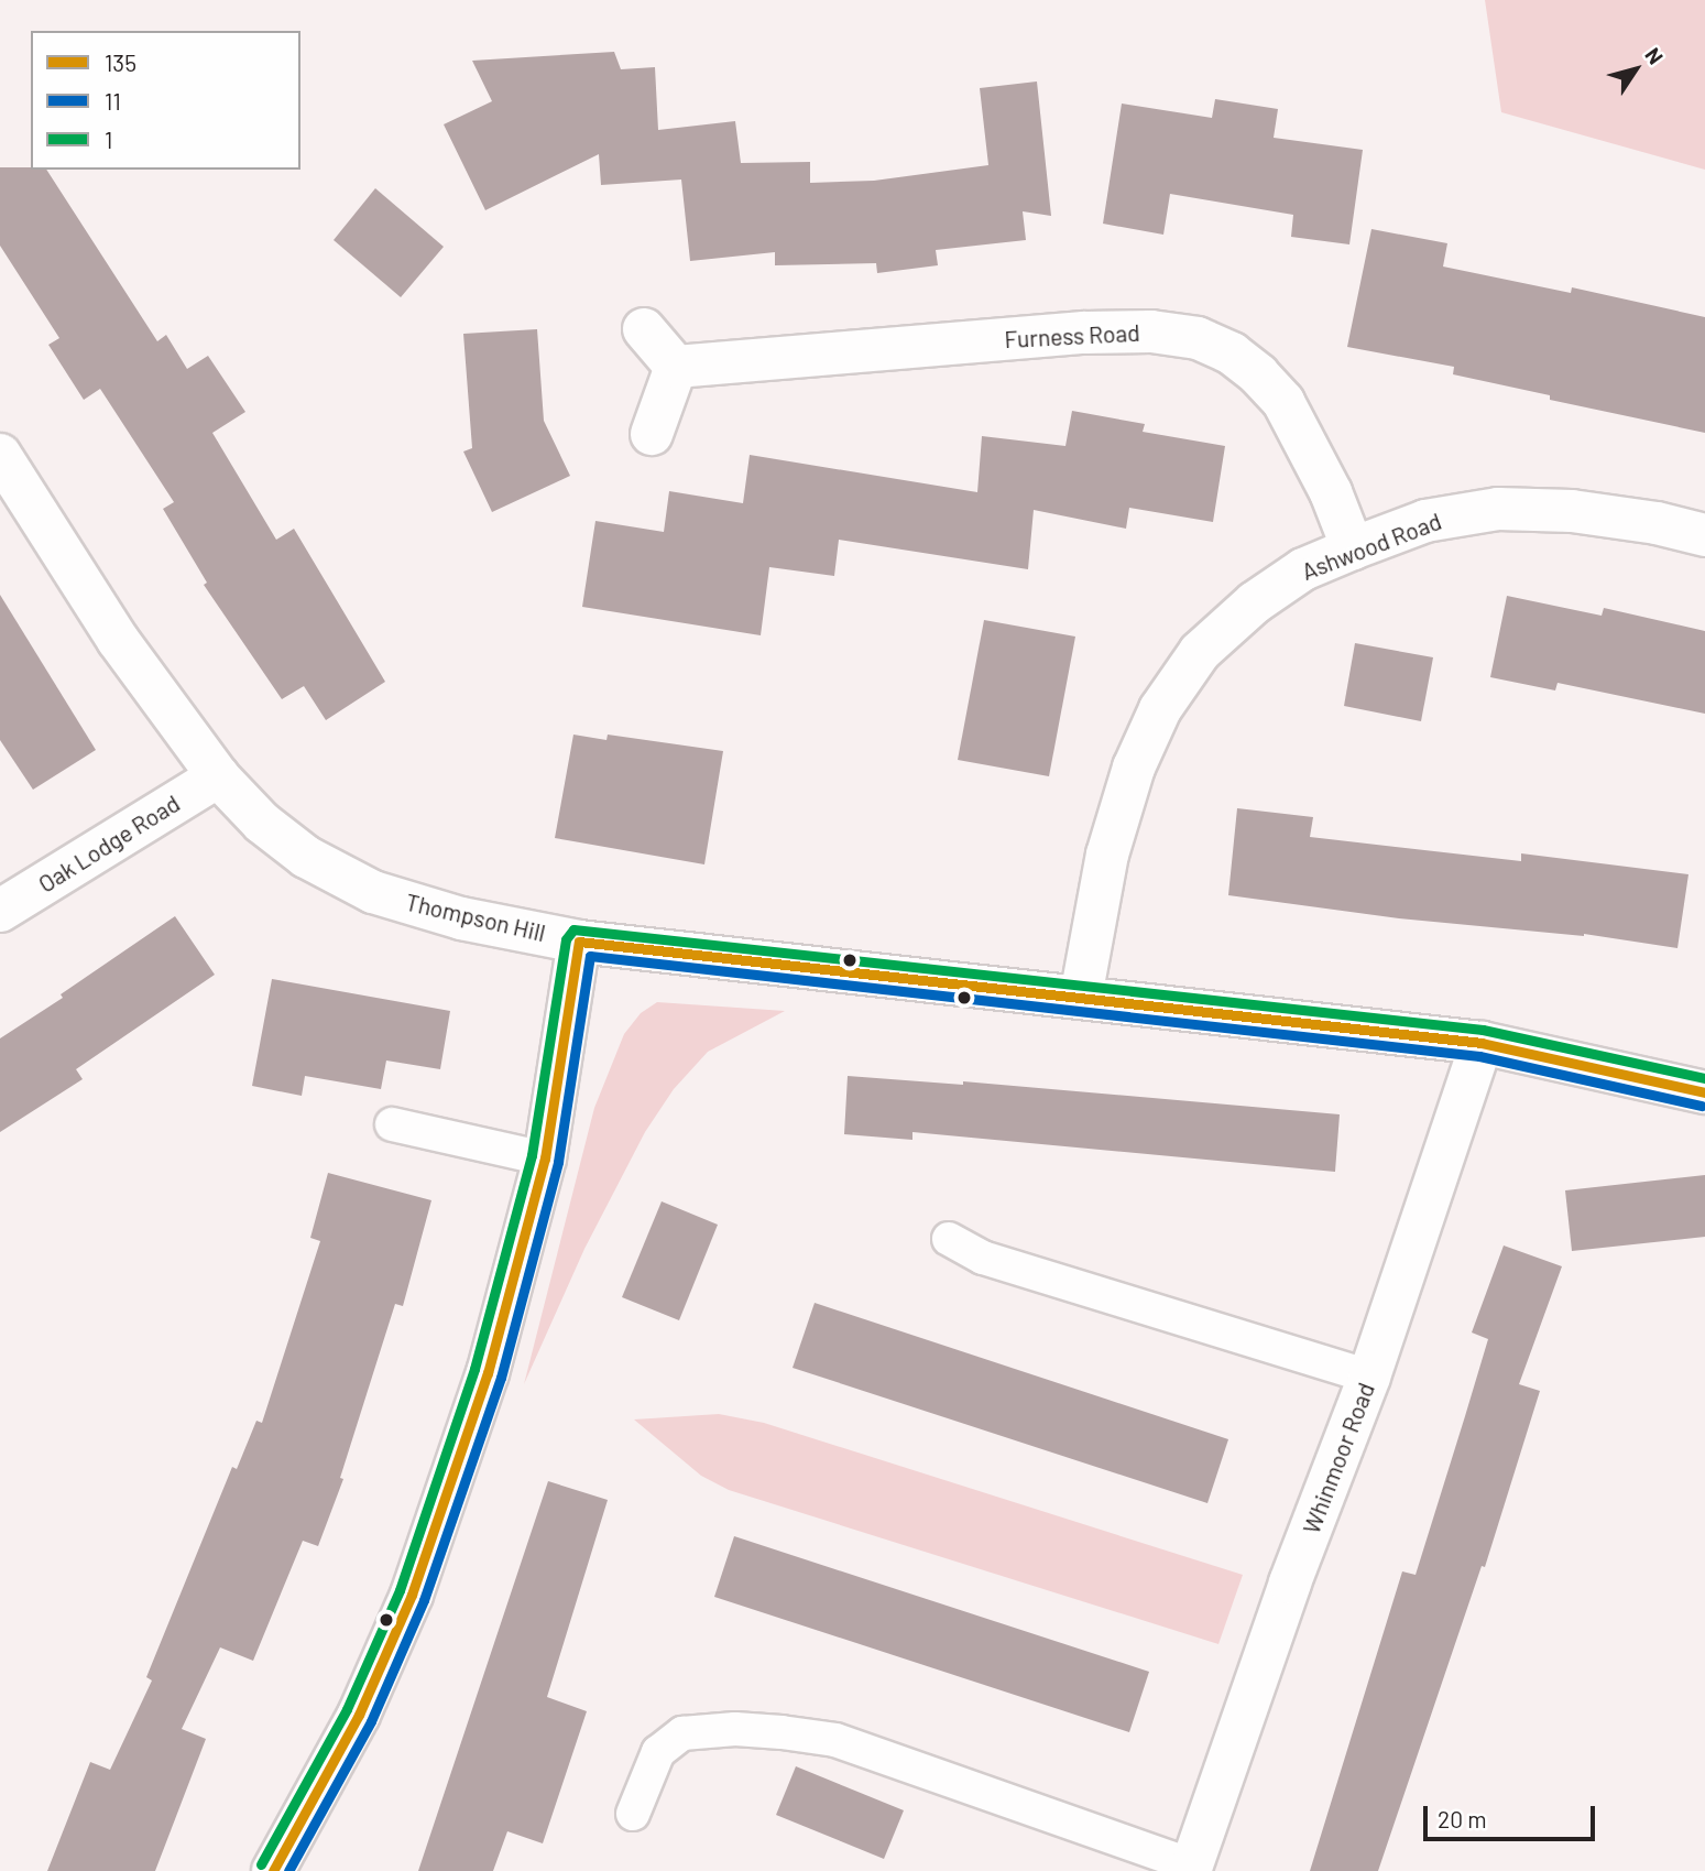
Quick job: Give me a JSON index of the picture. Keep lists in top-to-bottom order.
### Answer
{
  "streets": {
    "street": [
      "Furness Road",
      "Ashwood Road",
      "Oak Lodge Road",
      "Thompson Hill",
      "Whinmoor Road"
    ]
  },
  "crossings": [
    ["Furness Road", "Ashwood Road"],
    ["Ashwood Road", "Thompson Hill"],
    ["Oak Lodge Road", "Thompson Hill"],
    ["Thompson Hill", "Whinmoor Road"]
  ],
  "lines": ["transit line 1", "transit line 135", "transit line 11"],
  "legend": ["135", "11", "1"],
  "scale_bar": "20 m",
  "north": "top right"
}
